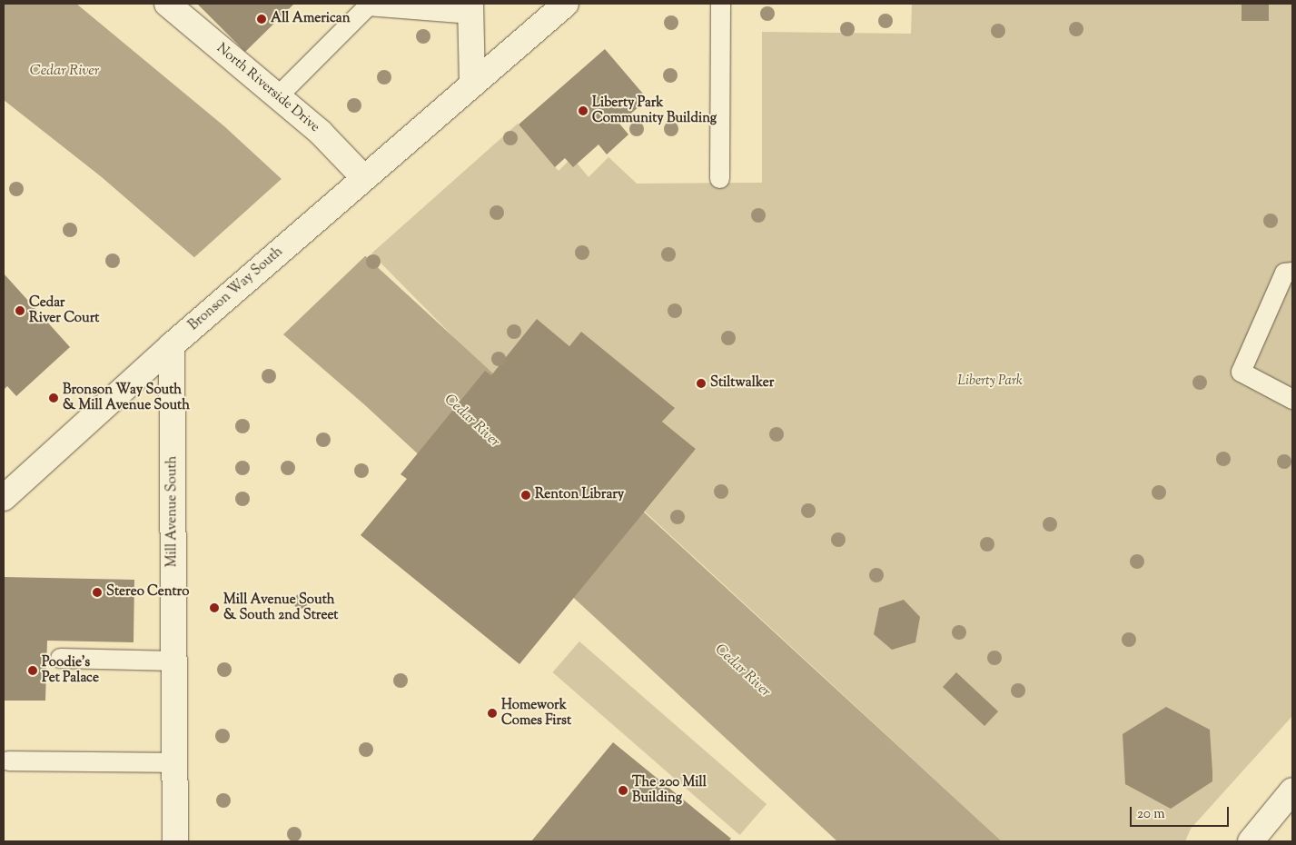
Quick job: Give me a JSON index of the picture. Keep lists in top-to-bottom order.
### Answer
{
  "streets": {
    "main road": ["North Riverside Drive", "Bronson Way South", "Mill Avenue South"]
  },
  "crossings": [
    ["North Riverside Drive", "Bronson Way South"],
    ["Bronson Way South", "Mill Avenue South"]
  ],
  "water": ["Cedar River"],
  "parks": ["Liberty Park"],
  "places": [
    "All American",
    "Liberty Park Community Building",
    "Cedar River Court",
    "Stiltwalker",
    "Bronson Way South & Mill Avenue South",
    "Renton Library",
    "Stereo Centro",
    "Mill Avenue South & South 2nd Street",
    "Poodie's Pet Palace",
    "Homework Comes First",
    "The 200 Mill Building"
  ],
  "scale_bar": "20 m"
}
